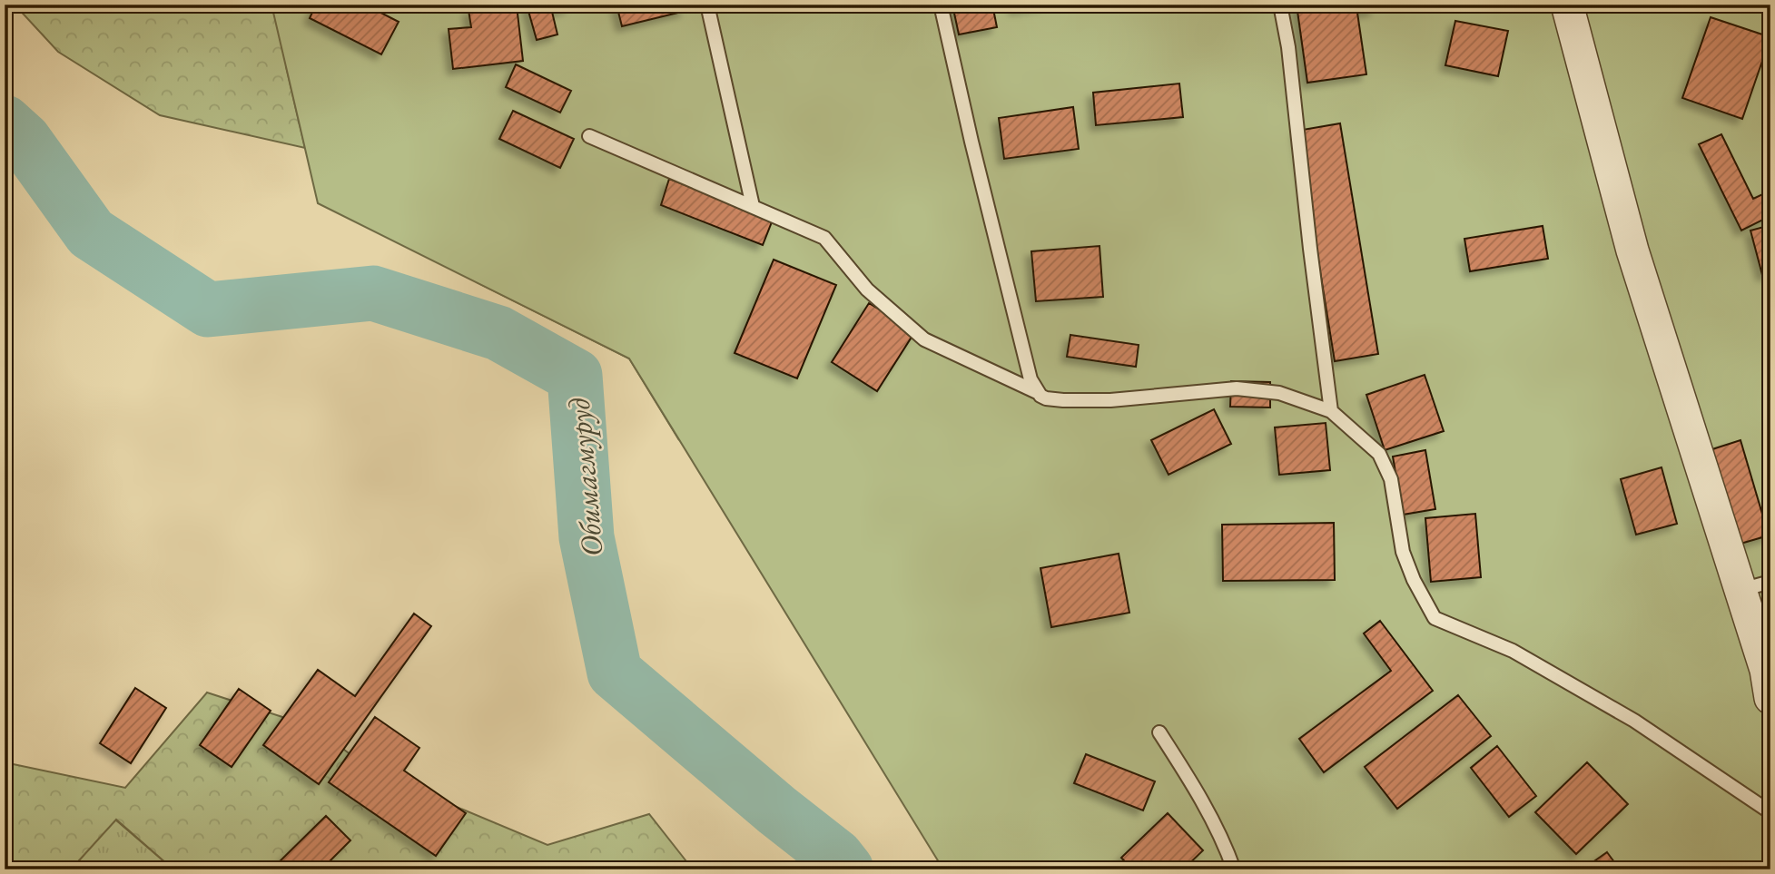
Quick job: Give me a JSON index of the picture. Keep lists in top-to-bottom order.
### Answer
{
  "water": ["Обимагмуруд"]
}
